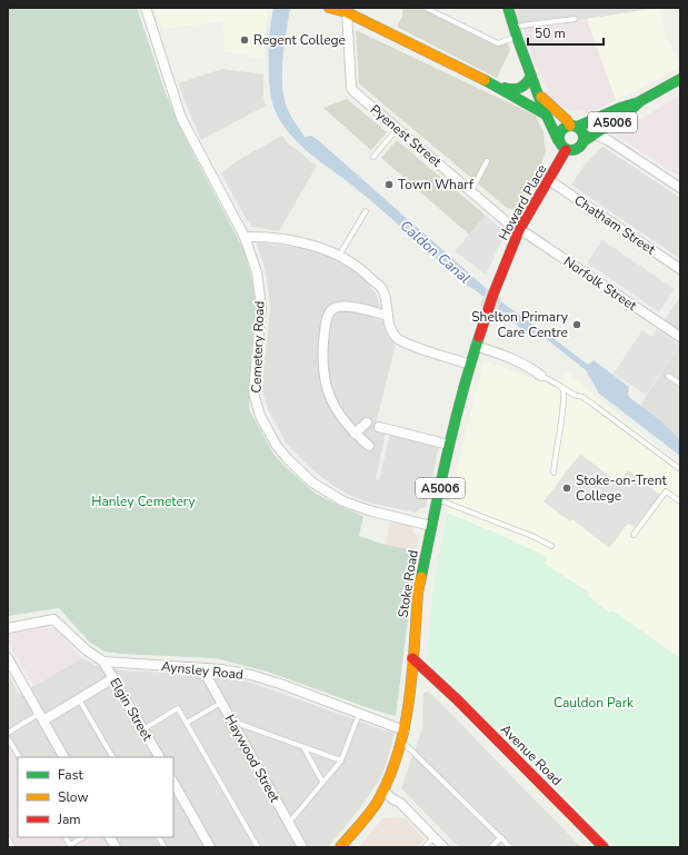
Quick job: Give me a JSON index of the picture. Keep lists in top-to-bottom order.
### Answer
{
  "streets": {
    "main road": [
      "A5006",
      "Howard Place",
      "Stoke Road",
      "Avenue Road"
    ],
    "street": [
      "Pyenest Street",
      "Chatham Street",
      "Norfolk Street",
      "Cemetery Road",
      "Aynsley Road",
      "Elgin Street",
      "Haywood Street"
    ]
  },
  "crossings": [
    ["A5006", "Howard Place"],
    ["Pyenest Street", "Howard Place"],
    ["Pyenest Street", "Norfolk Street"],
    ["Howard Place", "Chatham Street"],
    ["Howard Place", "Norfolk Street"],
    ["Howard Place", "Stoke Road"],
    ["Cemetery Road", "Stoke Road"],
    ["Stoke Road", "Aynsley Road"],
    ["Stoke Road", "Avenue Road"],
    ["Aynsley Road", "Elgin Street"],
    ["Aynsley Road", "Haywood Street"]
  ],
  "water": ["Caldon Canal"],
  "parks": ["Hanley Cemetery", "Cauldon Park"],
  "places": [
    "Regent College",
    "Town Wharf",
    "Shelton Primary Care Centre",
    "Stoke-on-Trent College"
  ],
  "legend": ["Fast", "Slow", "Jam"],
  "scale_bar": "50 m"
}
